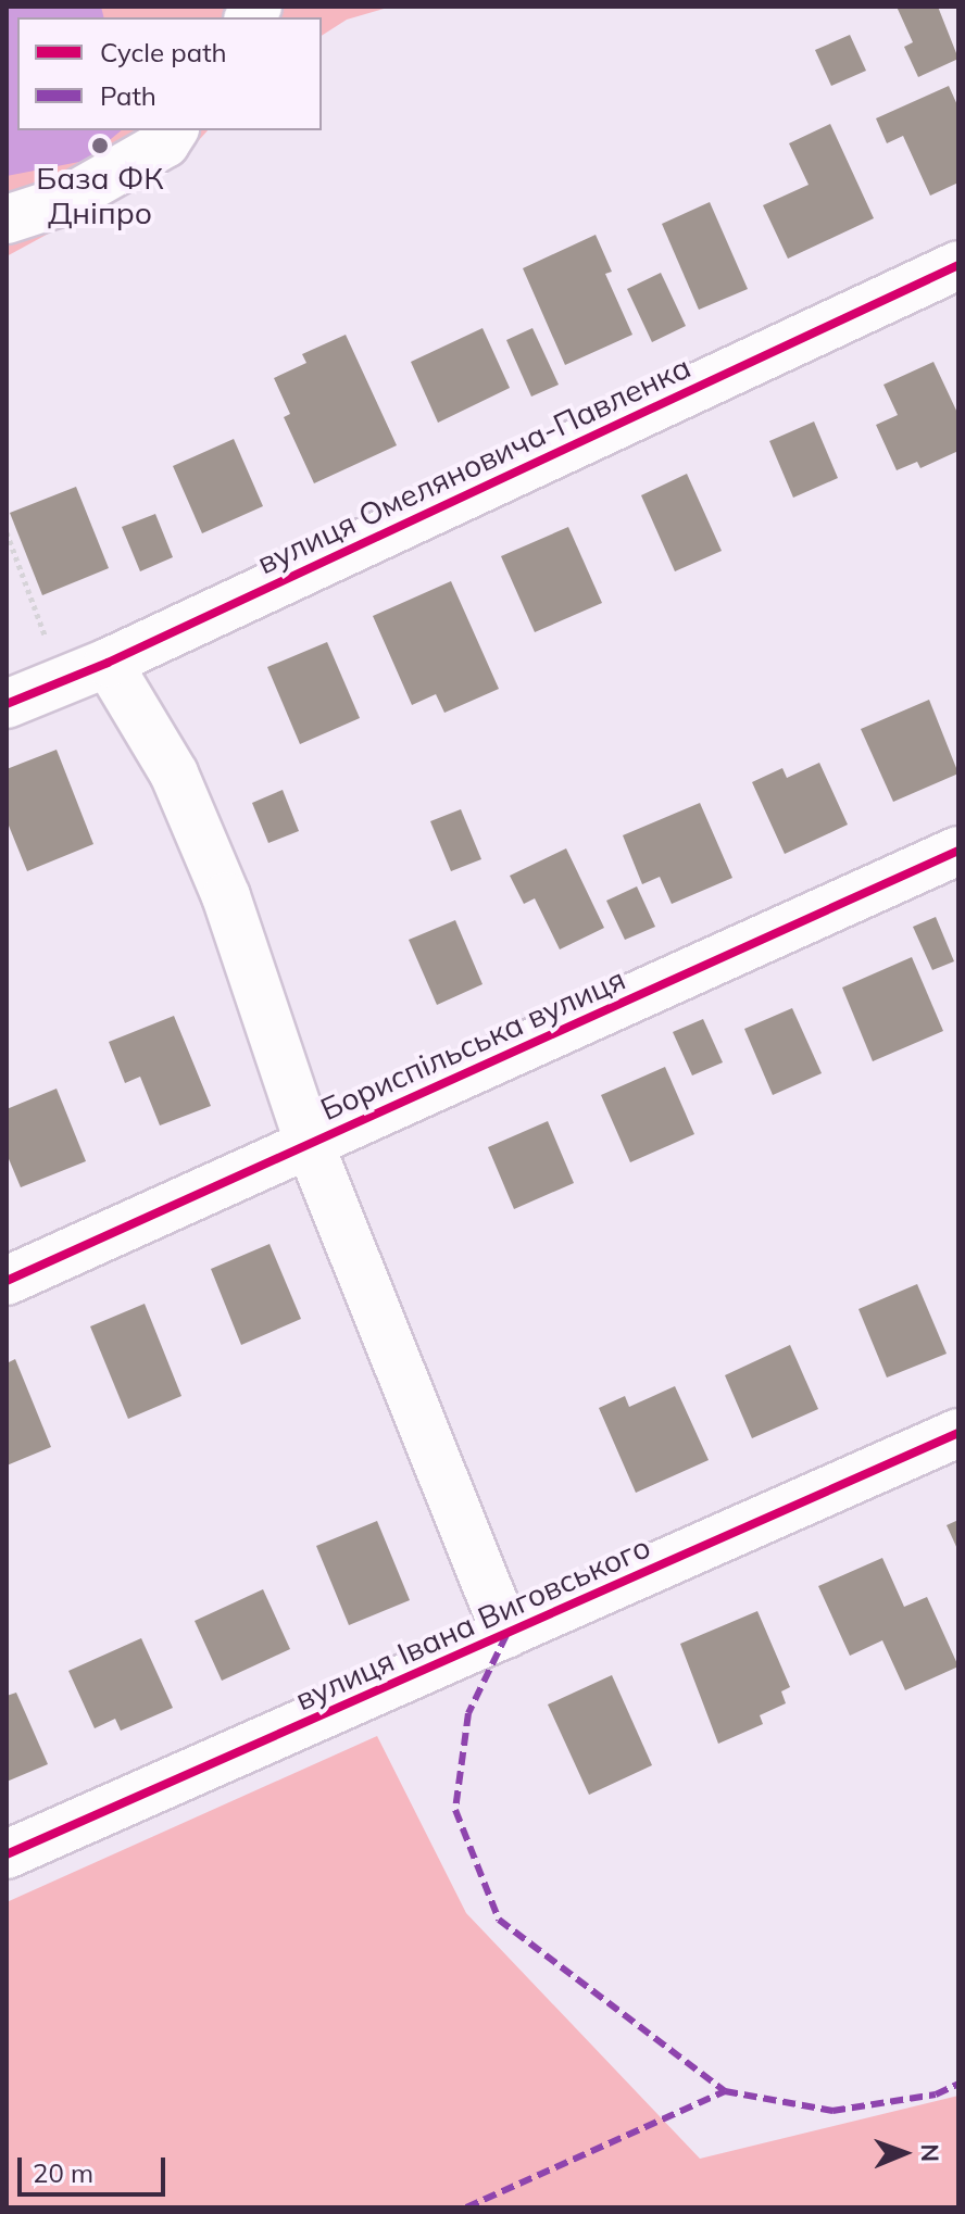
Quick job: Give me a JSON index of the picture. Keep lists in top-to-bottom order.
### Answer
{
  "streets": {
    "street": ["вулиця Омеляновича-Павленка", "Бориспільська вулиця", "вулиця Івана Виговського"]
  },
  "places": ["База ФК Дніпро"],
  "legend": ["Cycle path", "Path"],
  "scale_bar": "20 m",
  "north": "right"
}
